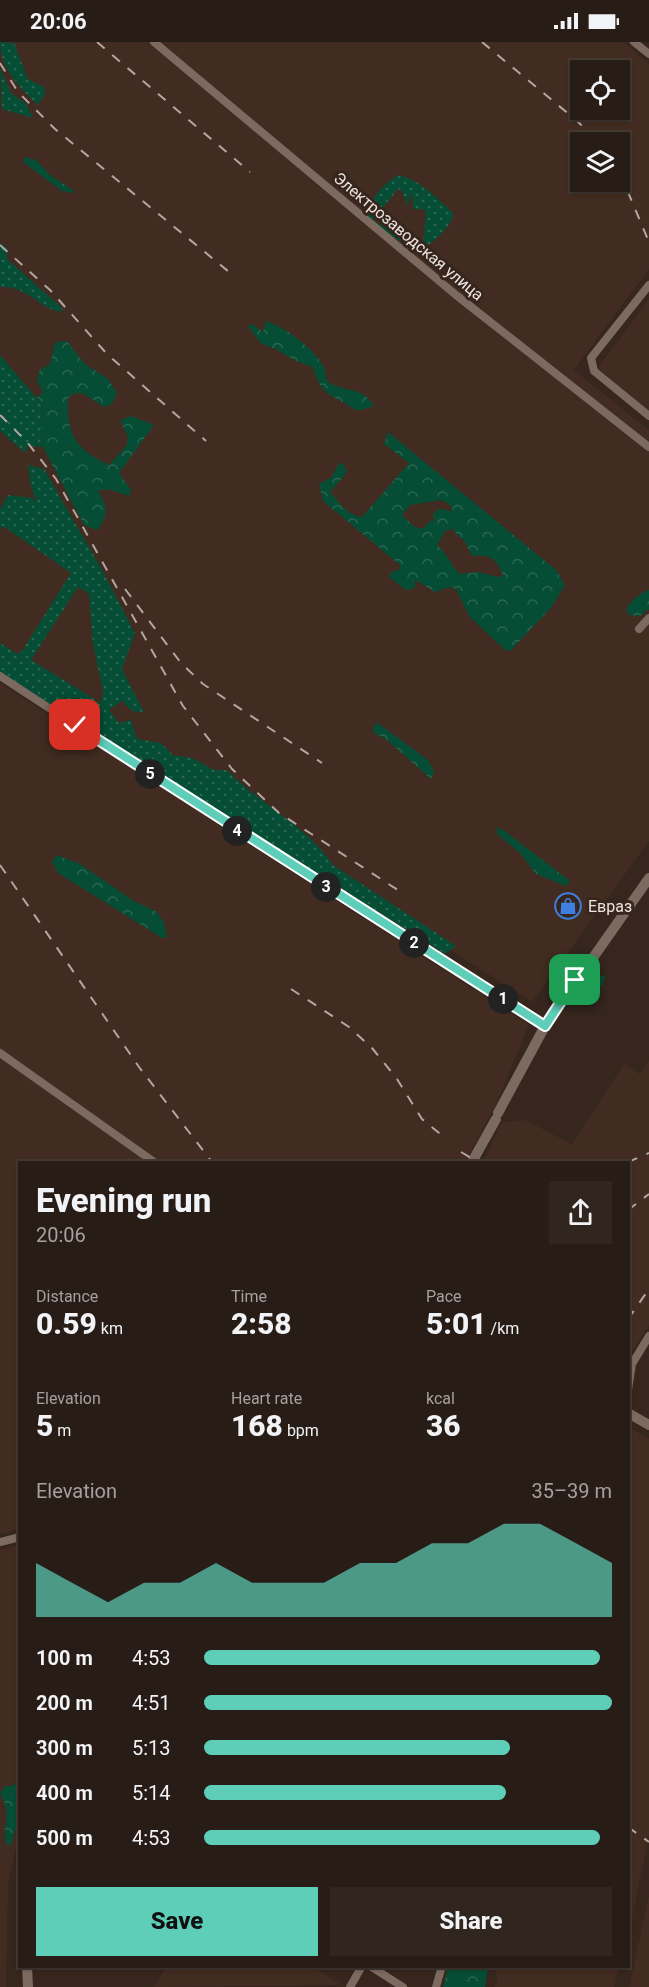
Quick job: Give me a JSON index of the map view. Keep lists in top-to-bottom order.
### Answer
{
  "streets": {
    "street": ["Электрозаводская улица"]
  },
  "places": {
    "shop": ["Евраз"]
  },
  "page": {
    "status": "20:06",
    "pins": [
      "5",
      "4",
      "3",
      "2",
      "1"
    ],
    "heading": ["Evening run", "20:06"],
    "stats": [
      ["Distance", "0.59 km"],
      ["Time", "2:58"],
      ["Pace", "5:01 /km"],
      ["Elevation", "5 m"],
      ["Heart rate", "168 bpm"],
      ["kcal", "36"]
    ],
    "chart": ["Elevation", "35–39 m"],
    "list": [
      {
        "name": "100 m",
        "note": "4:53"
      },
      {
        "name": "200 m",
        "note": "4:51"
      },
      {
        "name": "300 m",
        "note": "5:13"
      },
      {
        "name": "400 m",
        "note": "5:14"
      },
      {
        "name": "500 m",
        "note": "4:53"
      }
    ],
    "buttons": ["Save", "Share"]
  }
}
